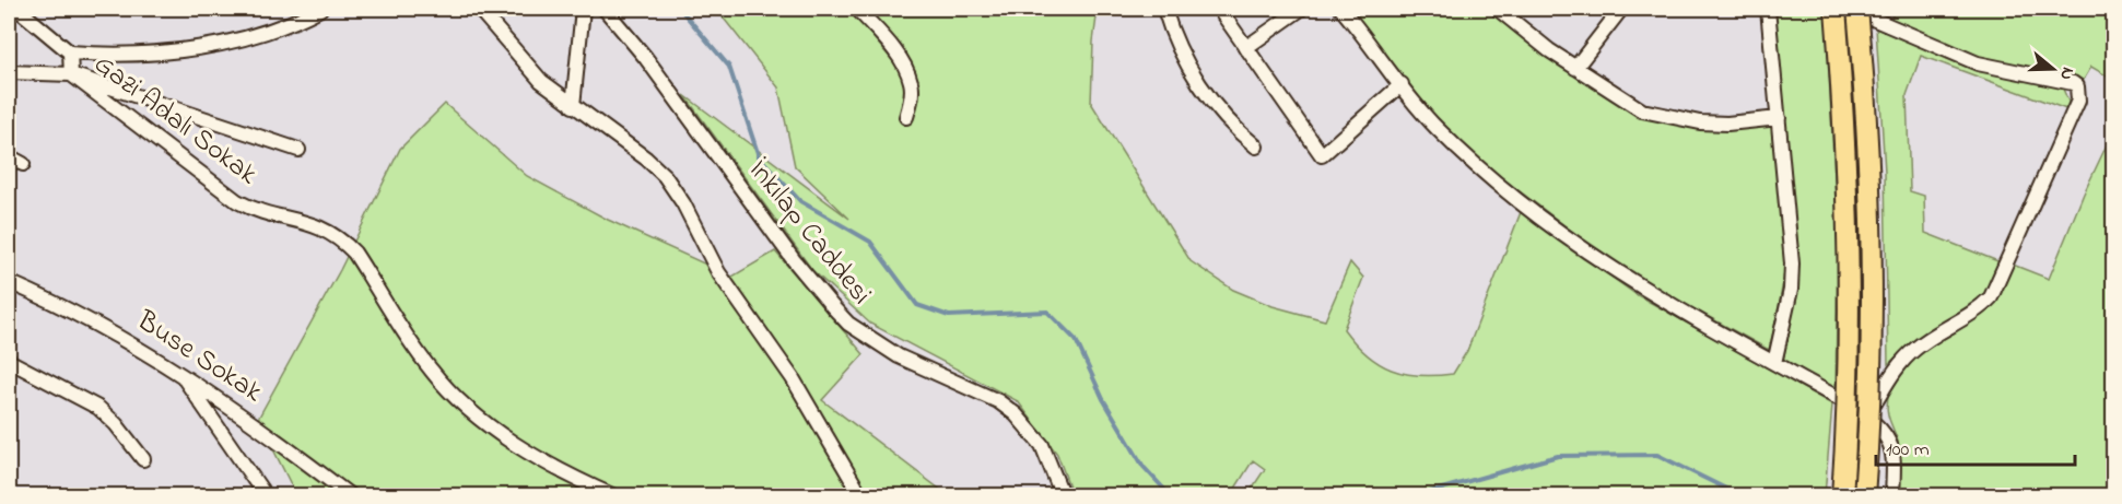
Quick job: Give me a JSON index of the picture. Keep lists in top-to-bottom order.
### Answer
{
  "streets": {
    "street": ["Gazi Adalı Sokak", "İnkılap Caddesi", "Buse Sokak"]
  },
  "scale_bar": "100 m",
  "north": "right"
}
